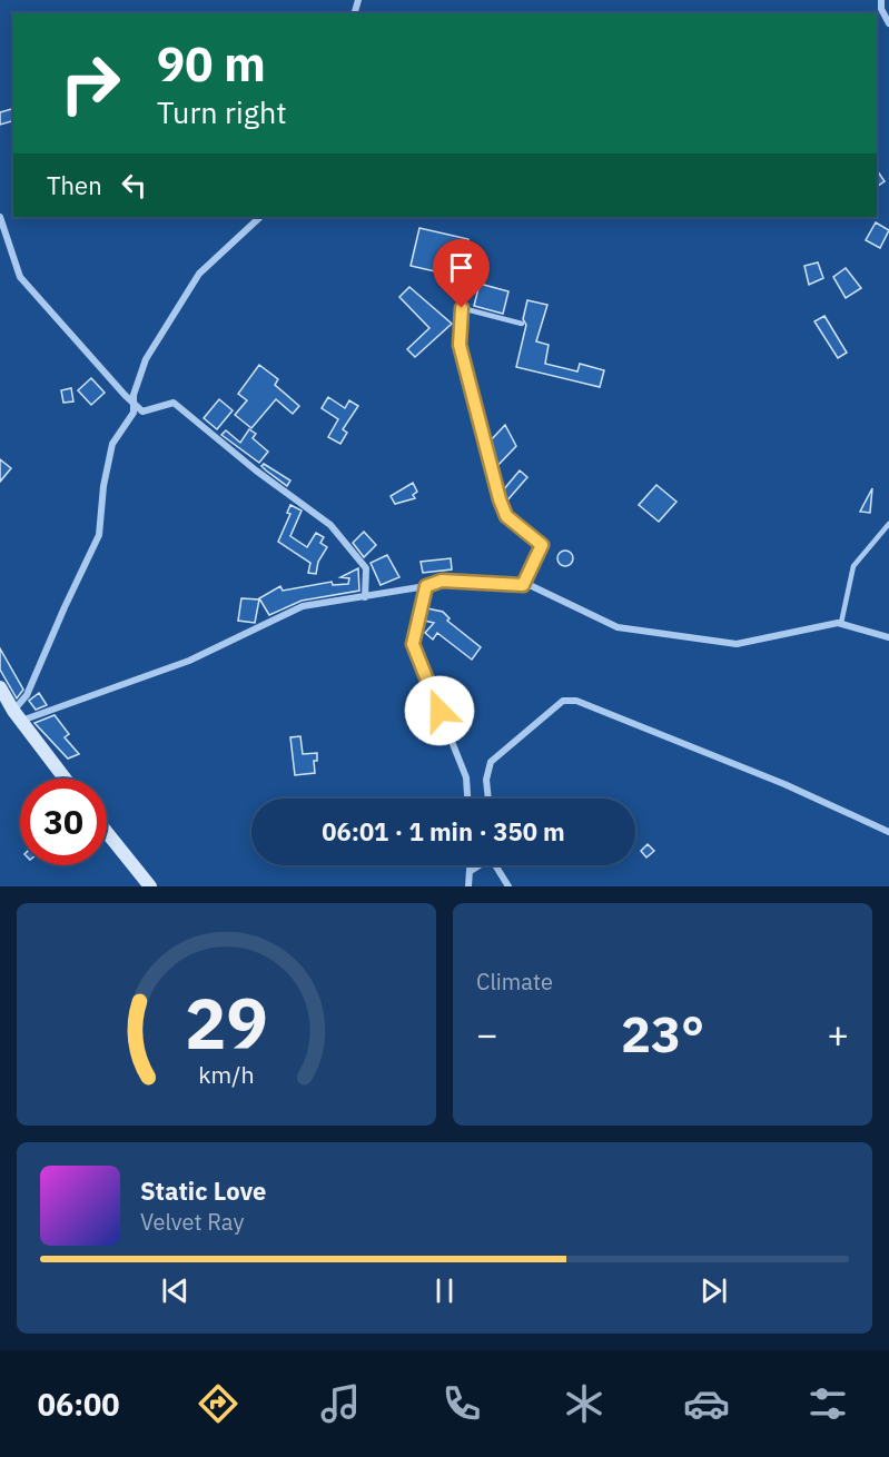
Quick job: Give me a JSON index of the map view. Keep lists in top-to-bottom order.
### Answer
{
  "page": {
    "turn": ["90 m", "Turn right"],
    "then": "Then",
    "limit": "30",
    "trip": "06:01 · 1 min · 350 m",
    "tile": "Climate",
    "heat": ["−", "23°", "+"],
    "song": ["Static Love", "Velvet Ray"],
    "tabs": "06:00",
    "gauge": ["29", "km/h"]
  }
}
